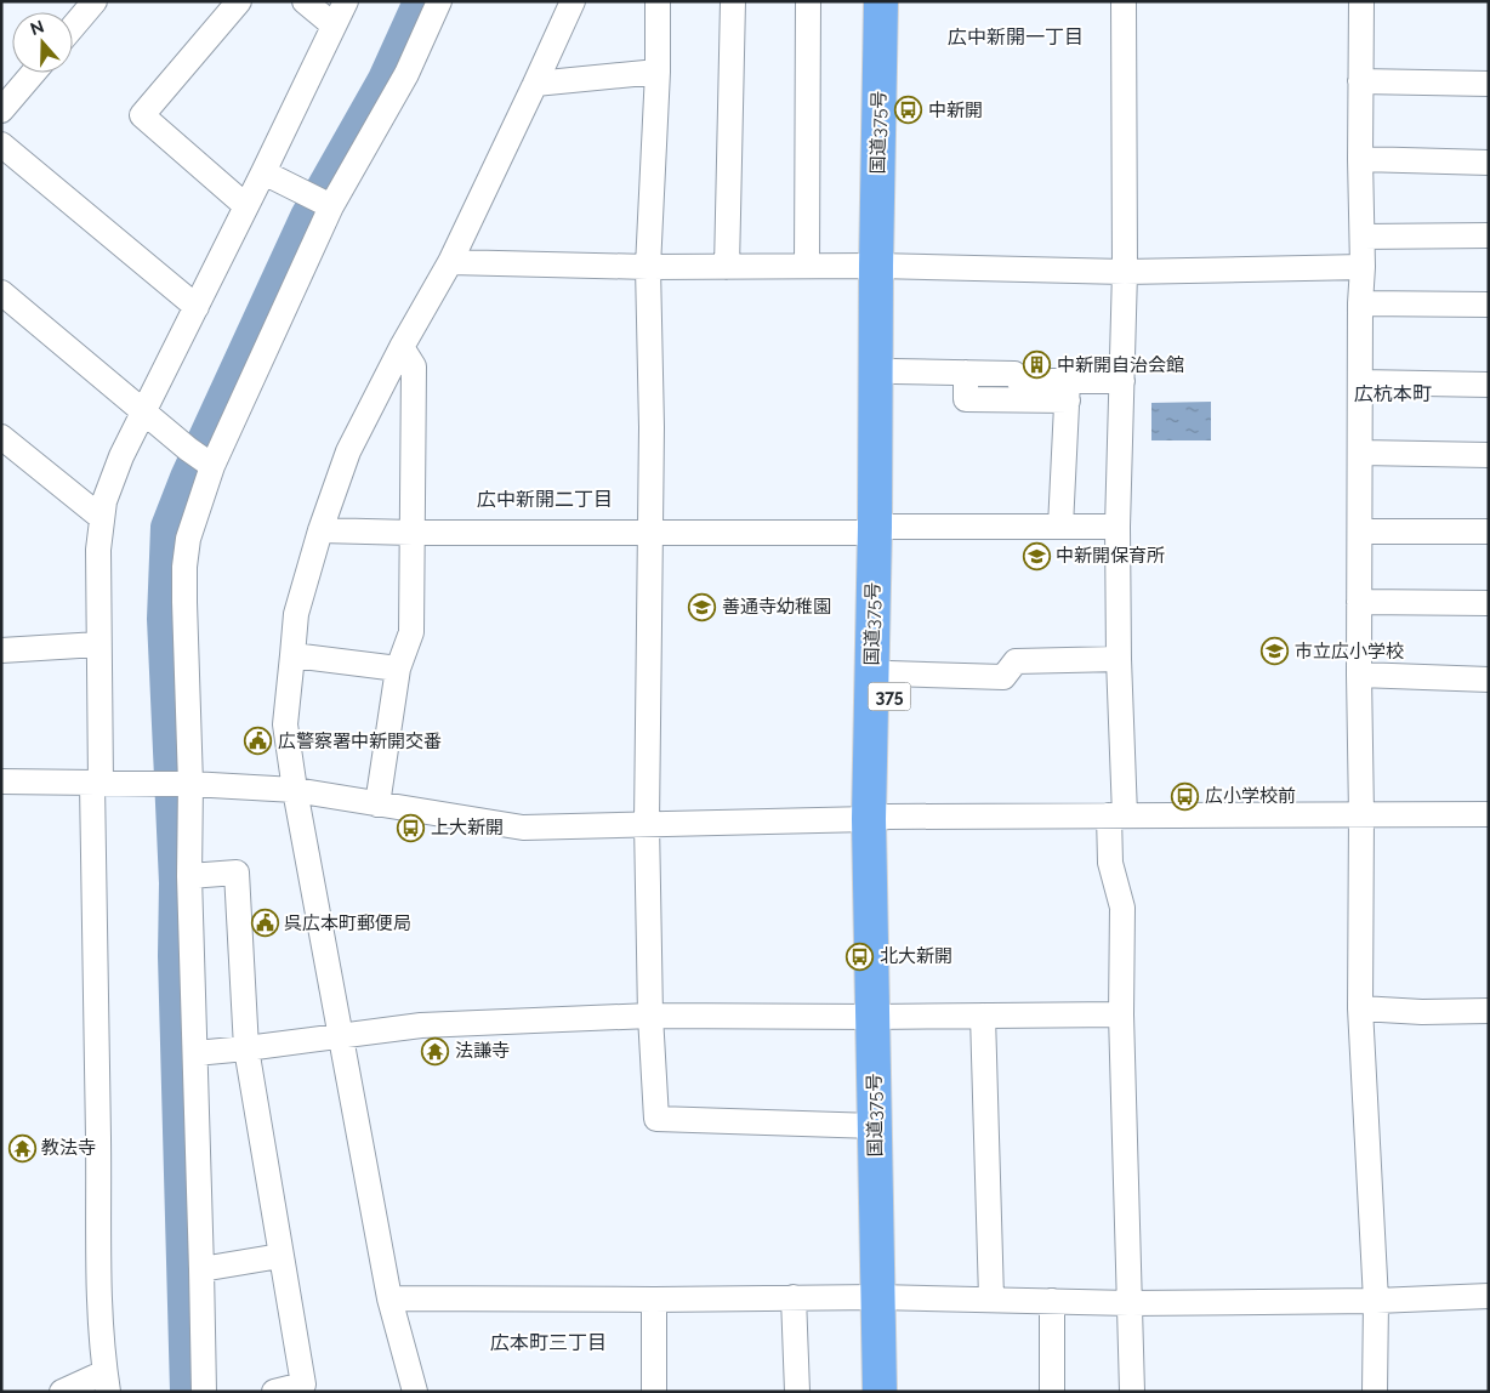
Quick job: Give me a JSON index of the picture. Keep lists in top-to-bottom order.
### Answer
{
  "streets": {
    "highway": ["国道375号", "375"]
  },
  "districts": [
    "広中新開一丁目",
    "広杭本町",
    "広中新開二丁目",
    "広本町三丁目"
  ],
  "places": {
    "bus stop": [
      "中新開",
      "広小学校前",
      "上大新開",
      "北大新開"
    ],
    "building": ["中新開自治会館"],
    "school or university": ["中新開保育所", "善通寺幼稚園", "市立広小学校"],
    "public building": ["広警察署中新開交番", "呉広本町郵便局"],
    "temple": ["法謙寺", "教法寺"]
  },
  "north": "top"
}
